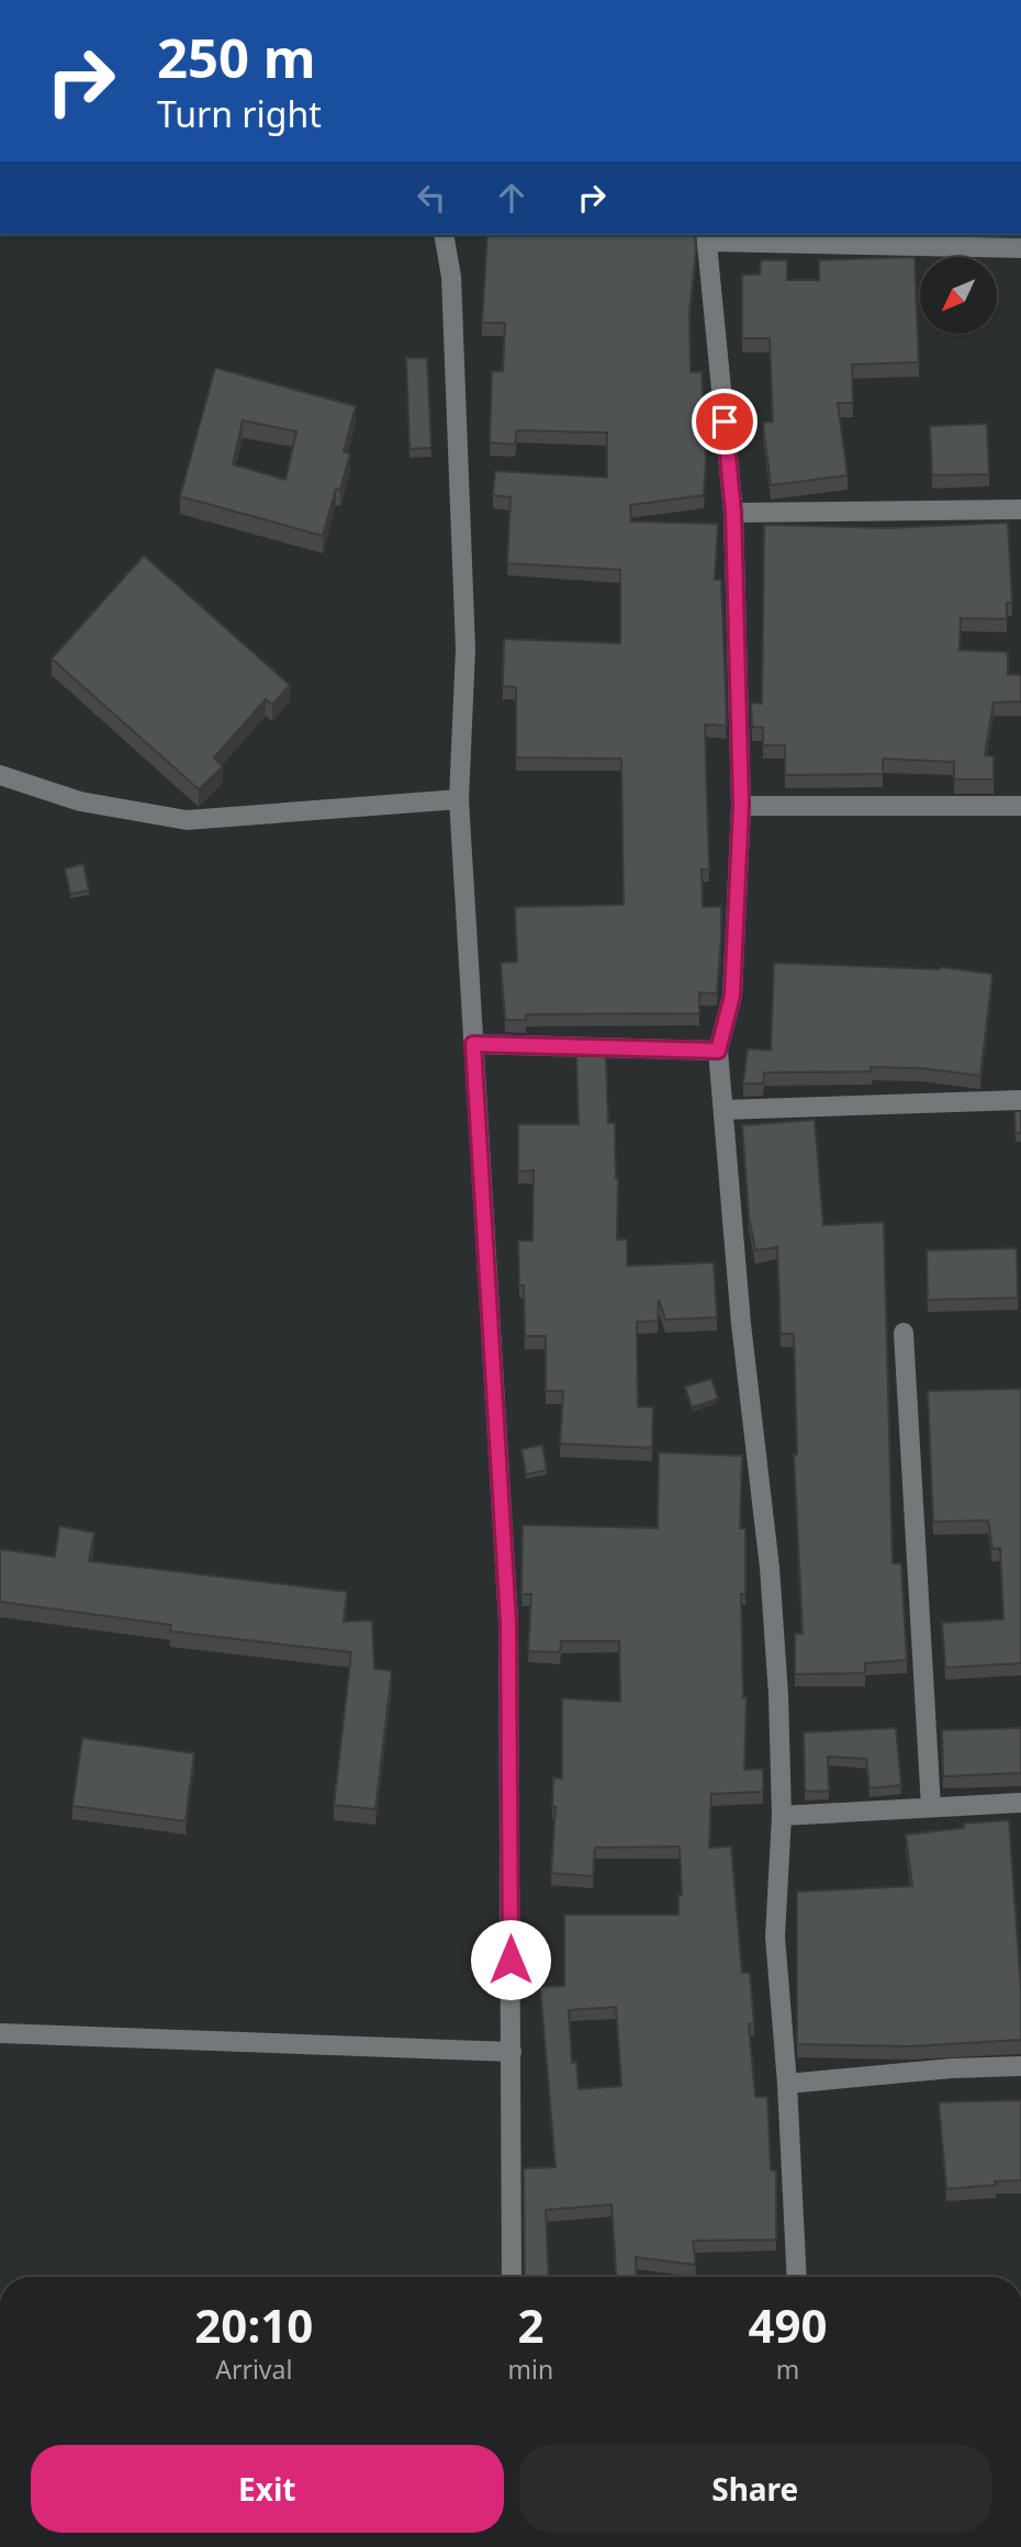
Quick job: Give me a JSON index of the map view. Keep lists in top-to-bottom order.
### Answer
{
  "north": "bottom left",
  "page": {
    "turn": ["250 m", "Turn right"],
    "eta": [
      "20:10",
      "Arrival",
      "2",
      "min",
      "490",
      "m"
    ],
    "buttons": ["Exit", "Share"]
  }
}
